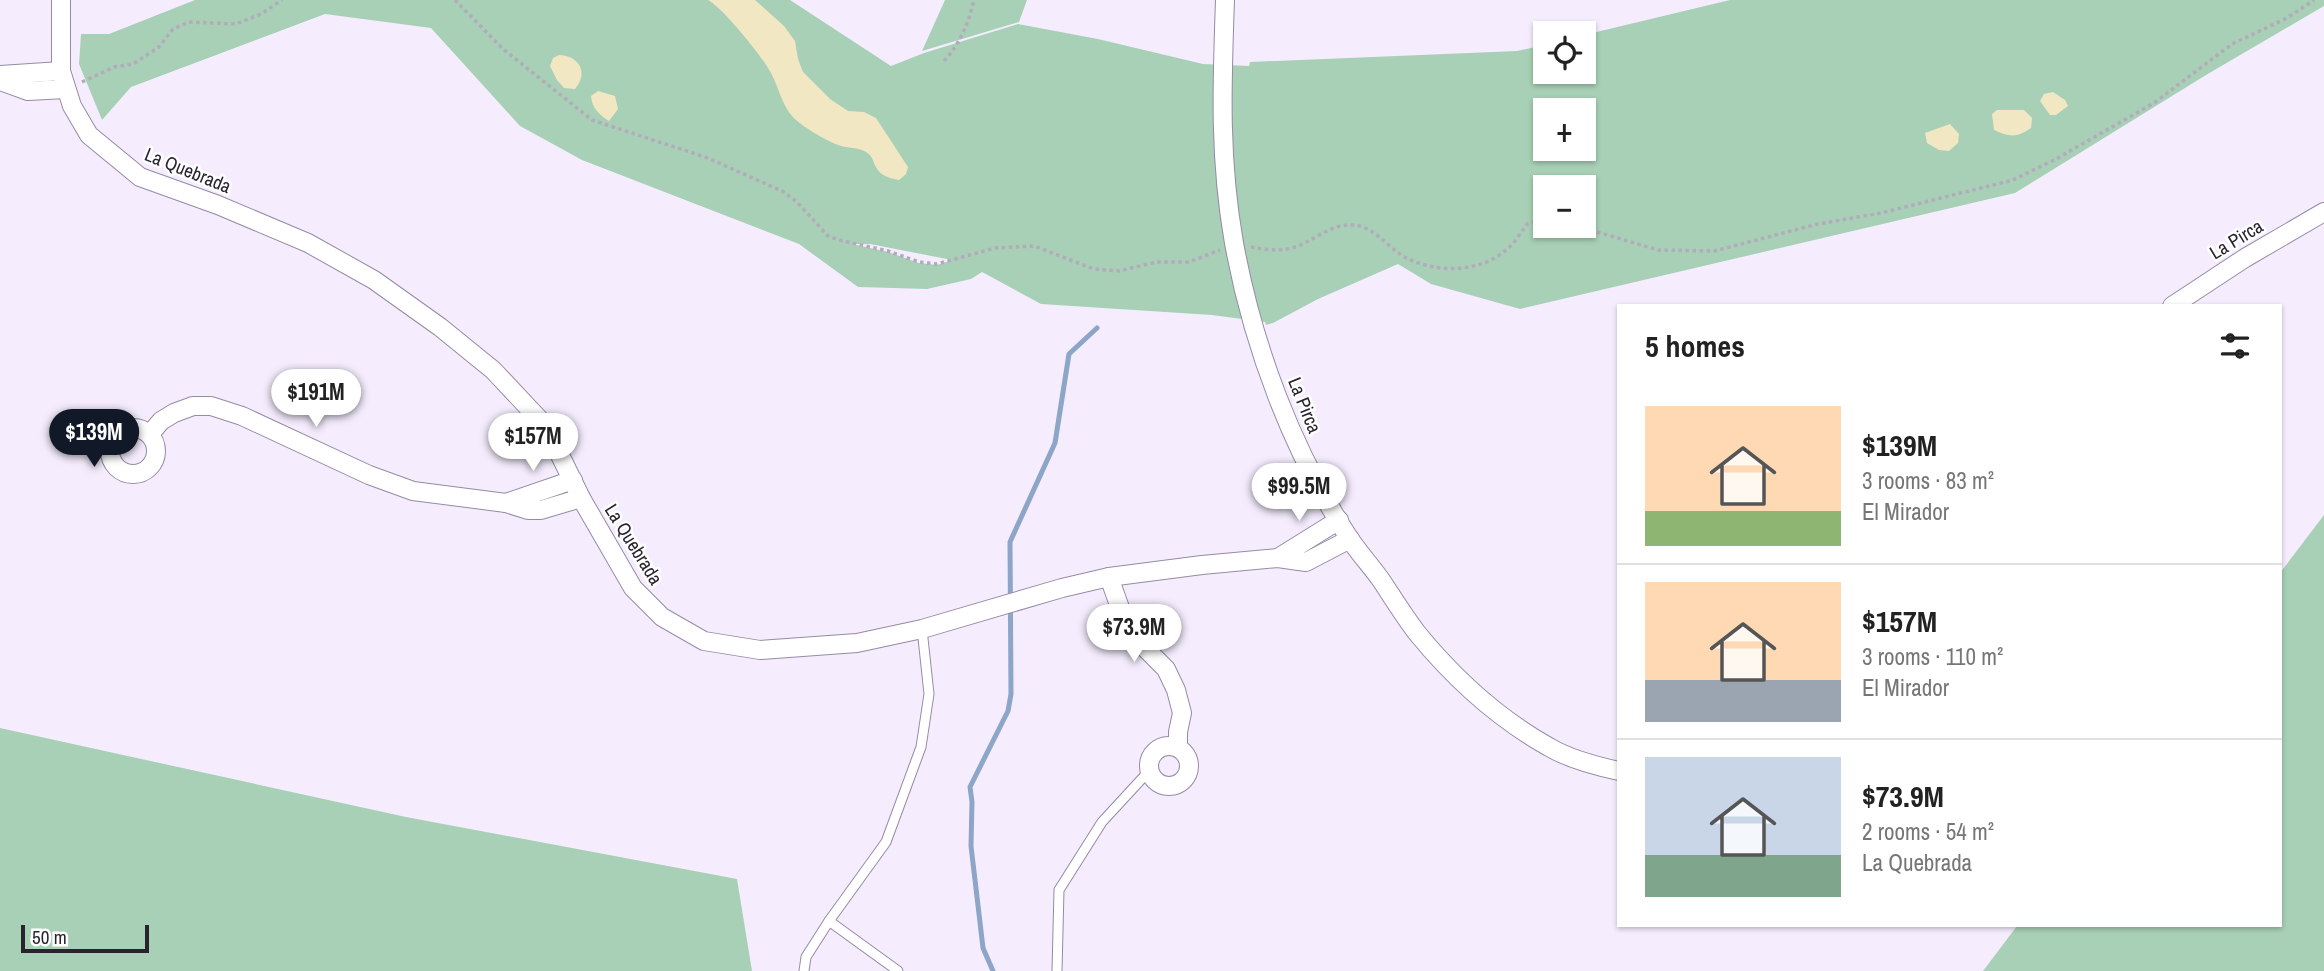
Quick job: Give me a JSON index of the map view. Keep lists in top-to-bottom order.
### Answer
{
  "streets": {
    "street": ["La Quebrada", "La Pirca"]
  },
  "crossings": [
    ["La Quebrada", "La Pirca"]
  ],
  "scale_bar": "50 m",
  "page": {
    "map_buttons": ["+", "−"],
    "heading": "5 homes",
    "price": [
      "$191M",
      "$139M",
      "$157M",
      "$99.5M",
      "$73.9M"
    ],
    "list": [
      {
        "name": "$139M",
        "note": "3 rooms · 83 m² · El Mirador"
      },
      {
        "name": "$157M",
        "note": "3 rooms · 110 m² · El Mirador"
      },
      {
        "name": "$73.9M",
        "note": "2 rooms · 54 m² · La Quebrada"
      }
    ],
    "scale": "50 m"
  }
}
